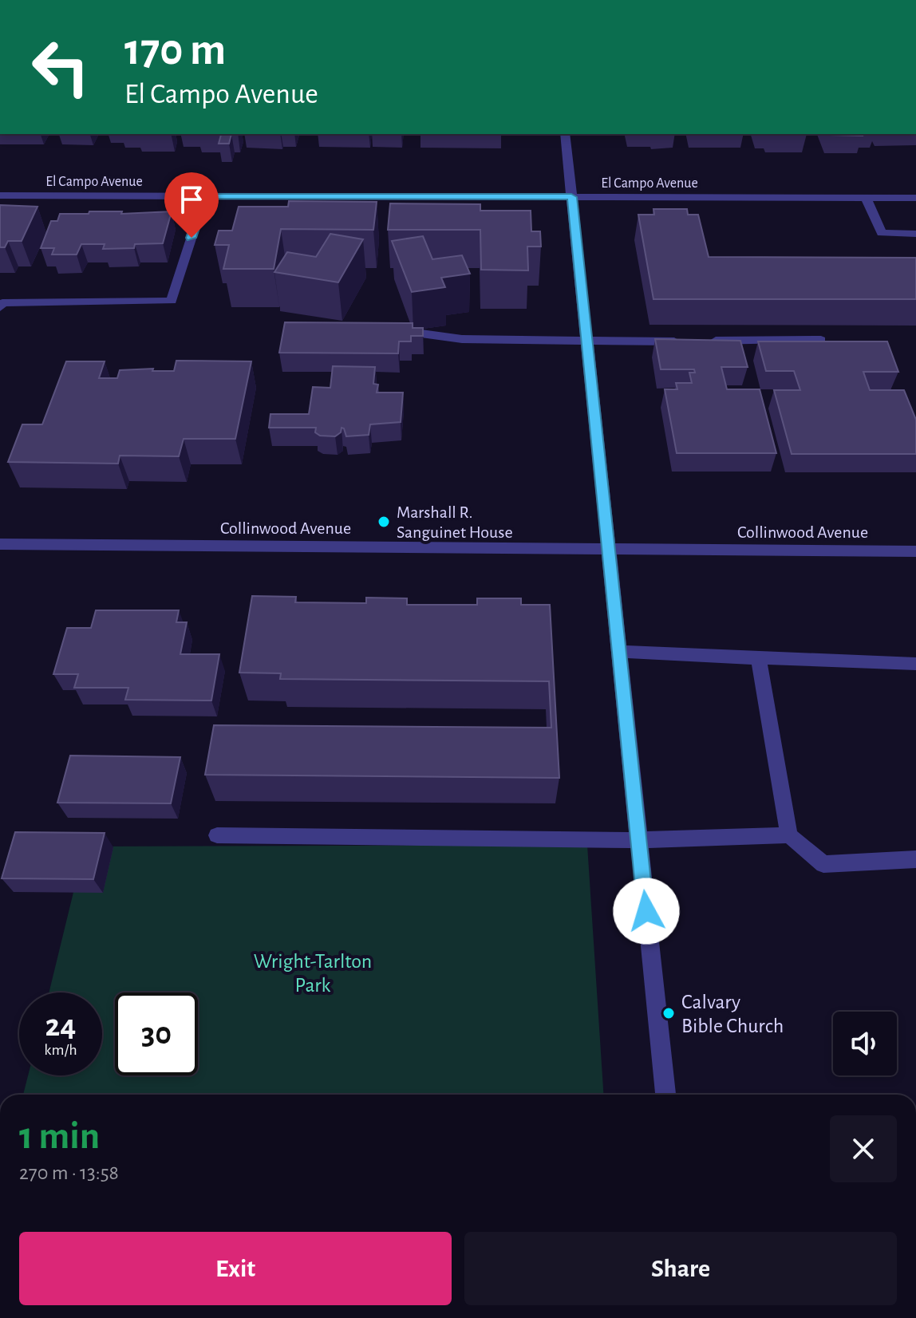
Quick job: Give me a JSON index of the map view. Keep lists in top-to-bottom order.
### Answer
{
  "streets": {
    "street": ["El Campo Avenue", "Collinwood Avenue"]
  },
  "parks": ["Wright-Tarlton Park"],
  "places": ["Marshall R. Sanguinet House", "Calvary Bible Church"],
  "page": {
    "turn": ["170 m", "El Campo Avenue"],
    "speed": "24 km/h",
    "limit": "30",
    "heading": ["1 min", "270 m · 13:58"],
    "buttons": ["Exit", "Share"]
  }
}
